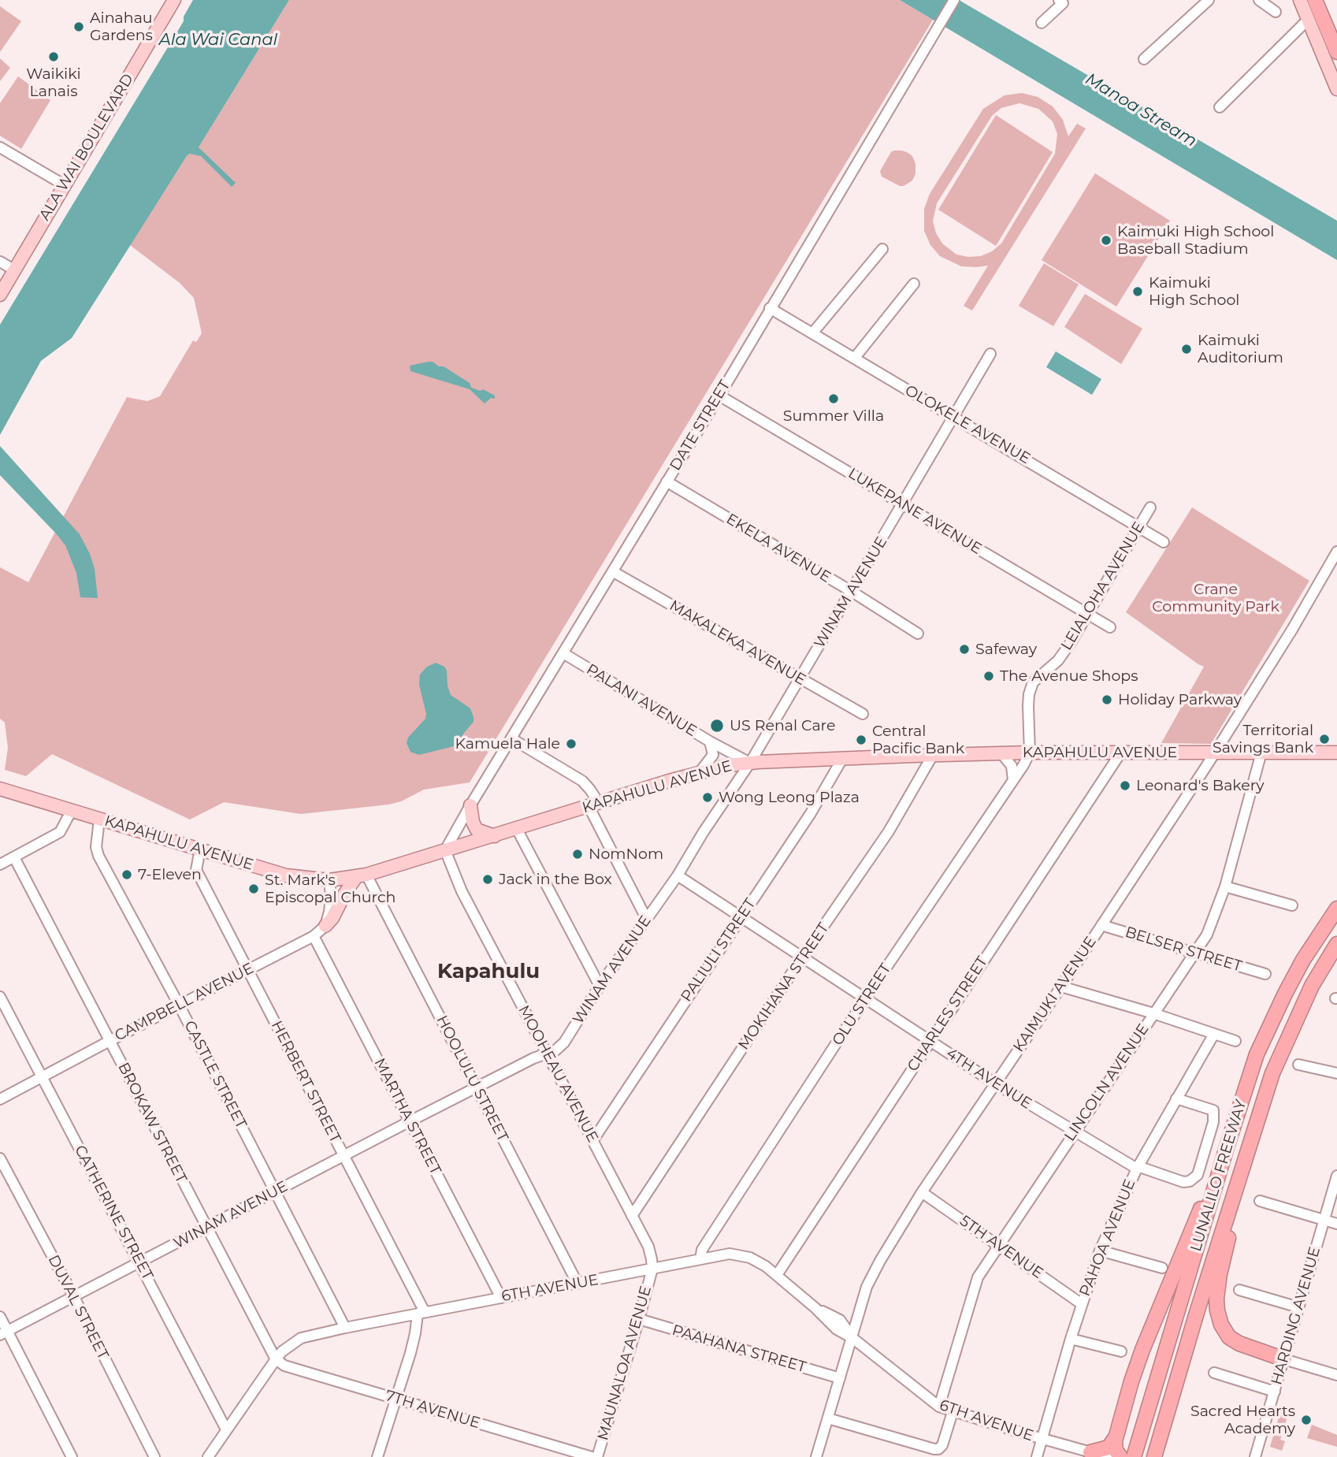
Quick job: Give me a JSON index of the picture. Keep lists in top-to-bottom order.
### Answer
{
  "streets": {
    "highway": ["LUNALILO FREEWAY"],
    "main road": ["ALA WAI BOULEVARD", "KAPAHULU AVENUE"],
    "street": [
      "OLOKELE AVENUE",
      "DATE STREET",
      "LUKEPANE AVENUE",
      "EKELA AVENUE",
      "LEIALOHA AVENUE",
      "WINAM AVENUE",
      "MAKALEKA AVENUE",
      "PALANI AVENUE",
      "BELSER STREET",
      "PALIULI STREET",
      "MOKIHANA STREET",
      "KAIMUKI AVENUE",
      "CAMPBELL AVENUE",
      "OLU STREET",
      "CHARLES STREET",
      "MOOHEAU AVENUE",
      "CASTLE STREET",
      "HOOLULU STREET",
      "4TH AVENUE",
      "HERBERT STREET",
      "LINCOLN AVENUE",
      "MARTHA STREET",
      "BROKAW STREET",
      "CATHERINE STREET",
      "PAHOA AVENUE",
      "5TH AVENUE",
      "6TH AVENUE",
      "DUVAL STREET",
      "HARDING AVENUE",
      "PAAHANA STREET",
      "MAUNALOA AVENUE",
      "7TH AVENUE"
    ]
  },
  "crossings": [
    ["OLOKELE AVENUE", "DATE STREET"],
    ["OLOKELE AVENUE", "LEIALOHA AVENUE"],
    ["OLOKELE AVENUE", "WINAM AVENUE"],
    ["DATE STREET", "LUKEPANE AVENUE"],
    ["DATE STREET", "EKELA AVENUE"],
    ["DATE STREET", "MAKALEKA AVENUE"],
    ["DATE STREET", "PALANI AVENUE"],
    ["DATE STREET", "KAPAHULU AVENUE"],
    ["DATE STREET", "MOOHEAU AVENUE"],
    ["LUKEPANE AVENUE", "LEIALOHA AVENUE"],
    ["LUKEPANE AVENUE", "WINAM AVENUE"],
    ["EKELA AVENUE", "WINAM AVENUE"],
    ["LEIALOHA AVENUE", "KAPAHULU AVENUE"],
    ["LEIALOHA AVENUE", "OLU STREET"],
    ["WINAM AVENUE", "MAKALEKA AVENUE"],
    ["WINAM AVENUE", "PALANI AVENUE"],
    ["WINAM AVENUE", "KAPAHULU AVENUE"],
    ["WINAM AVENUE", "MOOHEAU AVENUE"],
    ["WINAM AVENUE", "CASTLE STREET"],
    ["WINAM AVENUE", "HOOLULU STREET"],
    ["WINAM AVENUE", "4TH AVENUE"],
    ["WINAM AVENUE", "HERBERT STREET"],
    ["WINAM AVENUE", "MARTHA STREET"],
    ["WINAM AVENUE", "BROKAW STREET"],
    ["WINAM AVENUE", "CATHERINE STREET"],
    ["WINAM AVENUE", "DUVAL STREET"],
    ["PALANI AVENUE", "KAPAHULU AVENUE"],
    ["KAPAHULU AVENUE", "PALIULI STREET"],
    ["KAPAHULU AVENUE", "MOKIHANA STREET"],
    ["KAPAHULU AVENUE", "KAIMUKI AVENUE"],
    ["KAPAHULU AVENUE", "OLU STREET"],
    ["KAPAHULU AVENUE", "CHARLES STREET"],
    ["KAPAHULU AVENUE", "MOOHEAU AVENUE"],
    ["KAPAHULU AVENUE", "CASTLE STREET"],
    ["KAPAHULU AVENUE", "HOOLULU STREET"],
    ["KAPAHULU AVENUE", "HERBERT STREET"],
    ["KAPAHULU AVENUE", "LINCOLN AVENUE"],
    ["BELSER STREET", "KAIMUKI AVENUE"],
    ["BELSER STREET", "LINCOLN AVENUE"],
    ["PALIULI STREET", "MOOHEAU AVENUE"],
    ["PALIULI STREET", "4TH AVENUE"],
    ["MOKIHANA STREET", "MOOHEAU AVENUE"],
    ["MOKIHANA STREET", "4TH AVENUE"],
    ["KAIMUKI AVENUE", "4TH AVENUE"],
    ["KAIMUKI AVENUE", "5TH AVENUE"],
    ["KAIMUKI AVENUE", "6TH AVENUE"],
    ["KAIMUKI AVENUE", "PAAHANA STREET"],
    ["CAMPBELL AVENUE", "CASTLE STREET"],
    ["CAMPBELL AVENUE", "HERBERT STREET"],
    ["CAMPBELL AVENUE", "MARTHA STREET"],
    ["CAMPBELL AVENUE", "BROKAW STREET"],
    ["CAMPBELL AVENUE", "CATHERINE STREET"],
    ["OLU STREET", "4TH AVENUE"],
    ["OLU STREET", "6TH AVENUE"],
    ["CHARLES STREET", "4TH AVENUE"],
    ["CHARLES STREET", "6TH AVENUE"],
    ["MOOHEAU AVENUE", "6TH AVENUE"],
    ["MOOHEAU AVENUE", "MAUNALOA AVENUE"],
    ["CASTLE STREET", "6TH AVENUE"],
    ["HOOLULU STREET", "6TH AVENUE"],
    ["4TH AVENUE", "LINCOLN AVENUE"],
    ["4TH AVENUE", "PAHOA AVENUE"],
    ["HERBERT STREET", "6TH AVENUE"],
    ["LINCOLN AVENUE", "5TH AVENUE"],
    ["LINCOLN AVENUE", "6TH AVENUE"],
    ["MARTHA STREET", "6TH AVENUE"],
    ["BROKAW STREET", "6TH AVENUE"],
    ["BROKAW STREET", "7TH AVENUE"],
    ["CATHERINE STREET", "6TH AVENUE"],
    ["PAHOA AVENUE", "5TH AVENUE"],
    ["PAHOA AVENUE", "6TH AVENUE"],
    ["6TH AVENUE", "MAUNALOA AVENUE"],
    ["6TH AVENUE", "7TH AVENUE"],
    ["PAAHANA STREET", "MAUNALOA AVENUE"]
  ],
  "districts": ["Kapahulu"],
  "water": ["Ala Wai Canal", "Manoa Stream"],
  "parks": ["Crane Community Park"],
  "places": [
    "Ainahau Gardens",
    "Waikiki Lanais",
    "Kaimuki High School Baseball Stadium",
    "Kaimuki High School",
    "Kaimuki Auditorium",
    "Summer Villa",
    "Safeway",
    "The Avenue Shops",
    "Holiday Parkway",
    "US Renal Care",
    "Territorial Savings Bank",
    "Central Pacific Bank",
    "Kamuela Hale",
    "Leonard's Bakery",
    "Wong Leong Plaza",
    "NomNom",
    "7-Eleven",
    "Jack in the Box",
    "St. Mark's Episcopal Church",
    "Sacred Hearts Academy"
  ]
}
